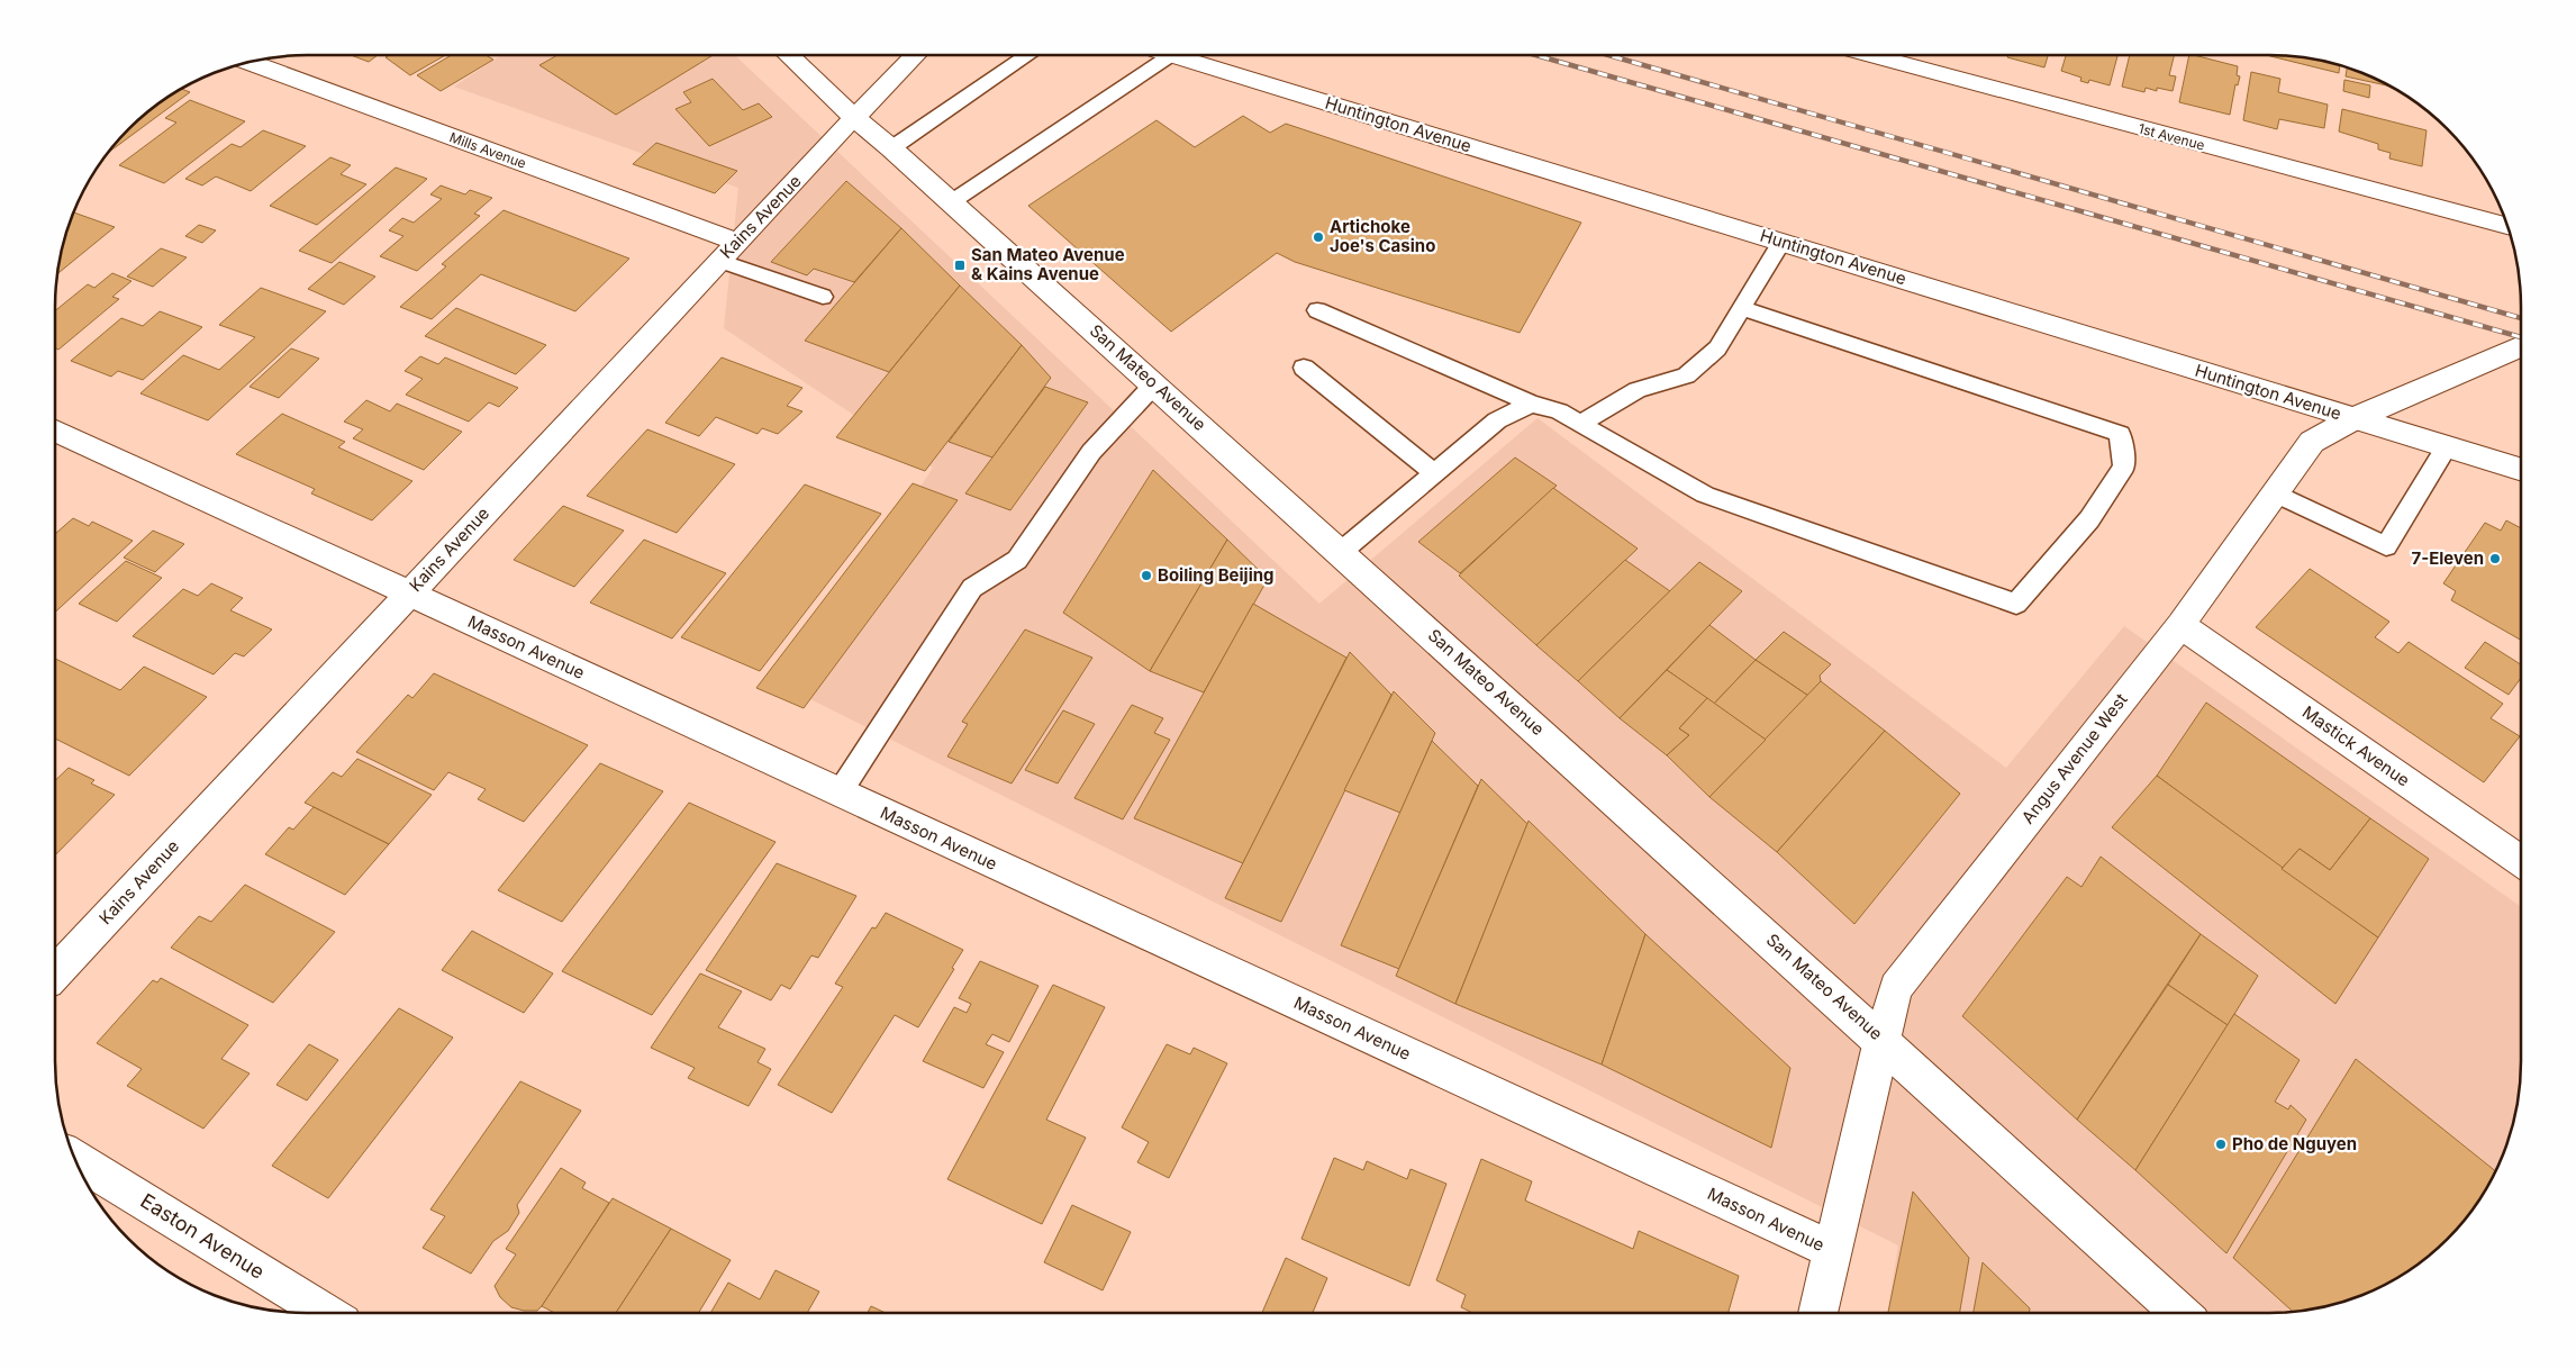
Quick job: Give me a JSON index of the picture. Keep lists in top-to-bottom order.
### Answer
{
  "streets": {
    "street": [
      "Huntington Avenue",
      "1st Avenue",
      "Mills Avenue",
      "Kains Avenue",
      "San Mateo Avenue",
      "Masson Avenue",
      "Mastick Avenue",
      "Angus Avenue West",
      "Easton Avenue"
    ]
  },
  "crossings": [
    ["Huntington Avenue", "Angus Avenue West"],
    ["Mills Avenue", "Kains Avenue"],
    ["Kains Avenue", "San Mateo Avenue"],
    ["Kains Avenue", "Masson Avenue"],
    ["San Mateo Avenue", "Angus Avenue West"],
    ["Masson Avenue", "Angus Avenue West"],
    ["Mastick Avenue", "Angus Avenue West"]
  ],
  "places": {
    "other": [
      "Artichoke Joe's Casino",
      "7-Eleven",
      "Boiling Beijing",
      "Pho de Nguyen"
    ],
    "transit": ["San Mateo Avenue & Kains Avenue"]
  }
}
